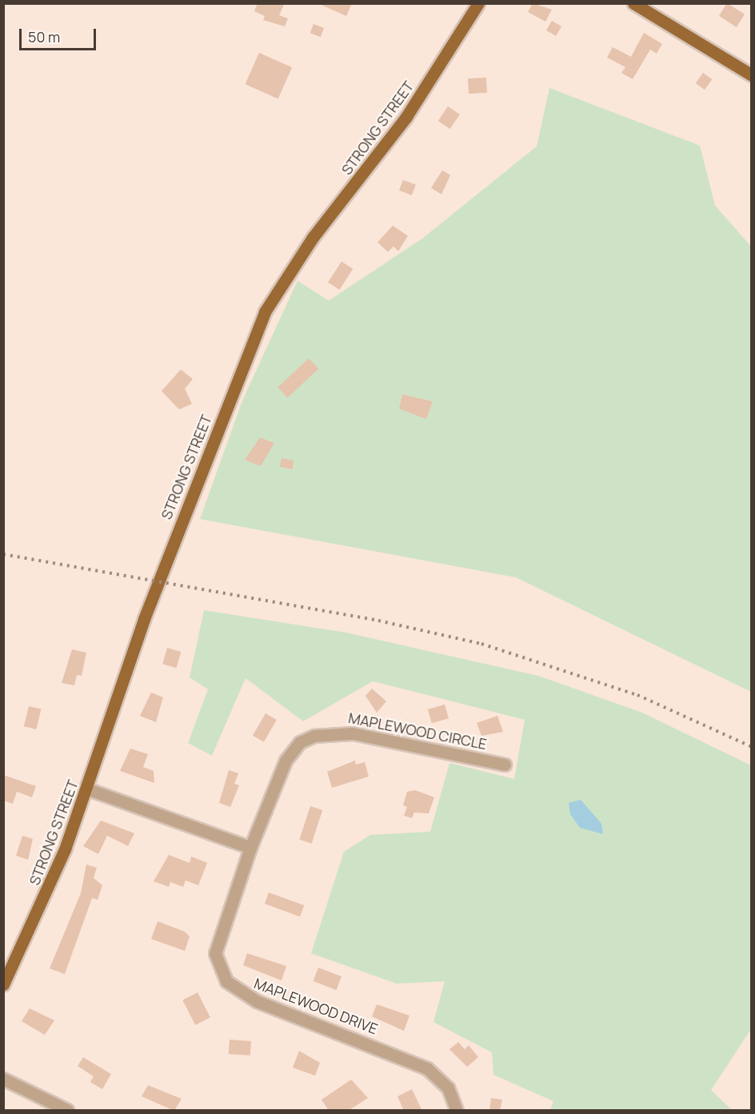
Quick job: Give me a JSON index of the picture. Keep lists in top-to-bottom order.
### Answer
{
  "streets": {
    "main road": ["STRONG STREET"],
    "street": ["MAPLEWOOD CIRCLE", "MAPLEWOOD DRIVE"]
  },
  "crossings": [
    ["MAPLEWOOD CIRCLE", "MAPLEWOOD DRIVE"]
  ],
  "scale_bar": "50 m"
}
